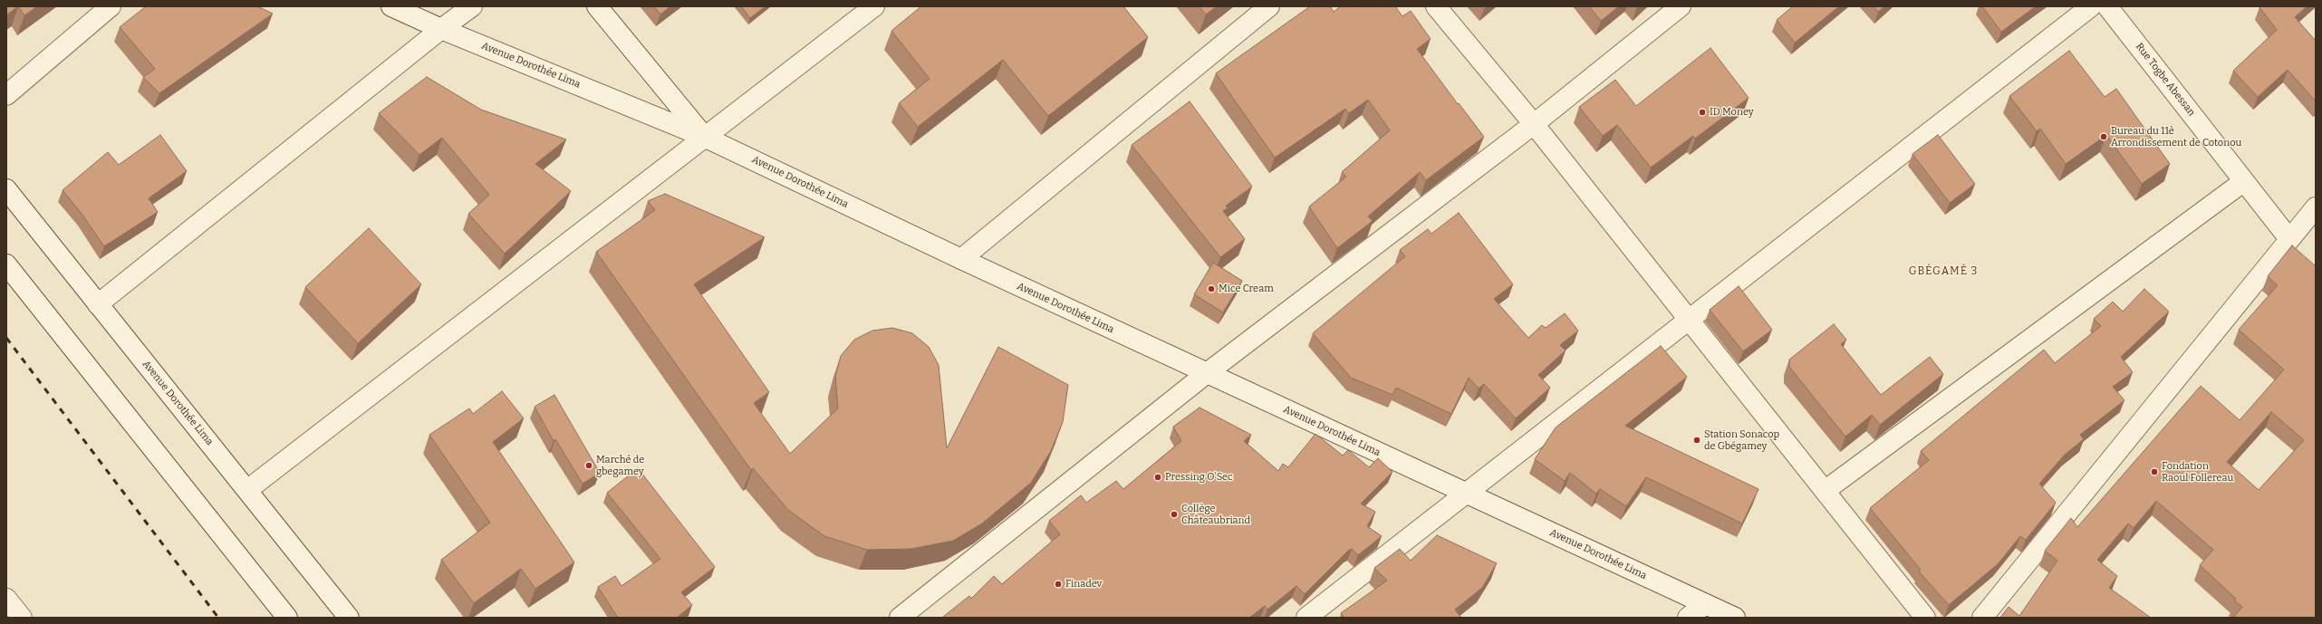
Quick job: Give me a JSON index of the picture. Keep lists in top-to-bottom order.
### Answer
{
  "streets": {
    "street": ["Avenue Dorothée Lima", "Rue Togbe Abessan"]
  },
  "districts": ["GBÉGAMÈ 3"],
  "places": [
    "ID Money",
    "Bureau du 11è Arrondissement de Cotonou",
    "Mice Cream",
    "Station Sonacop de Gbégamey",
    "Marché de gbegamey",
    "Fondation Raoul Follereau",
    "Pressing O'Sec",
    "Collège Châteaubriand",
    "Finadev"
  ]
}
